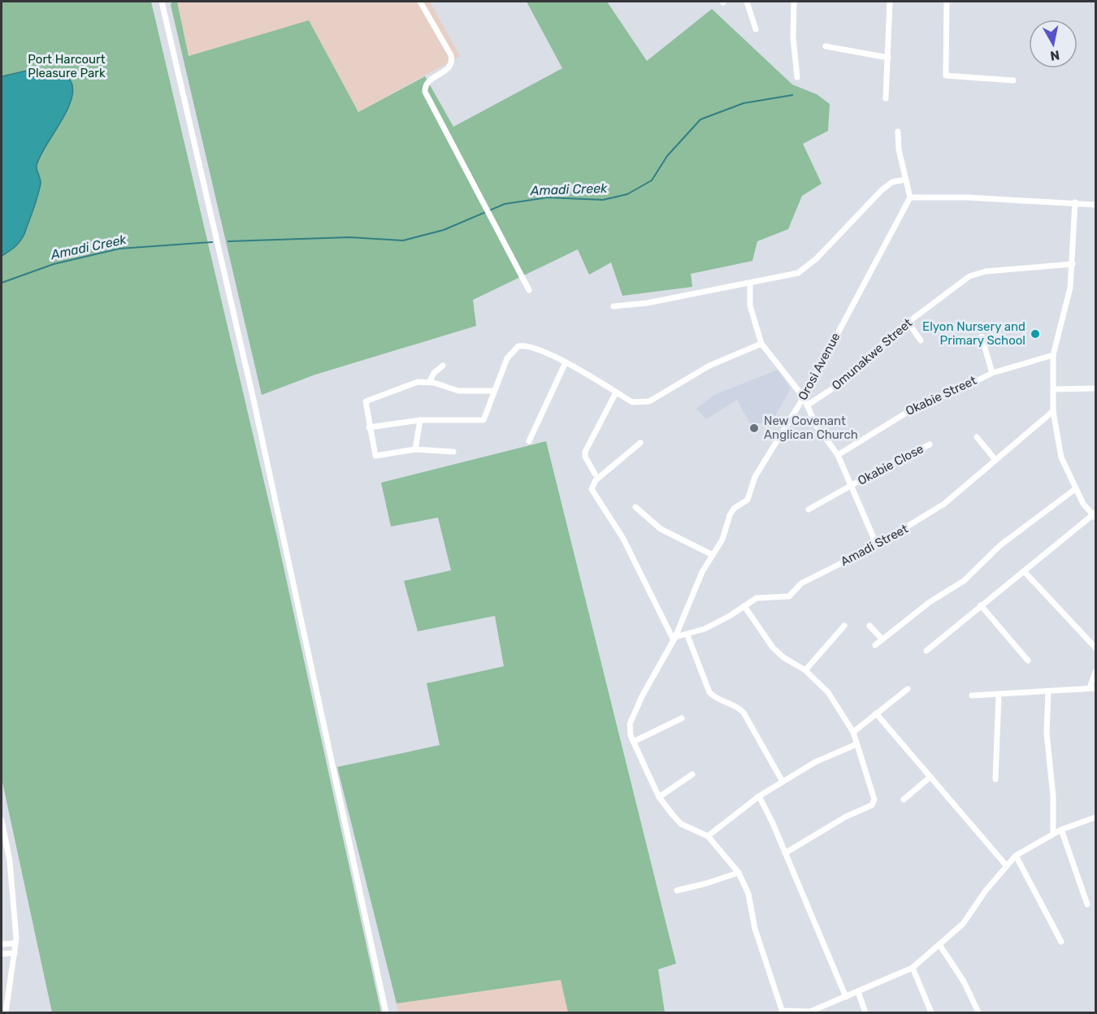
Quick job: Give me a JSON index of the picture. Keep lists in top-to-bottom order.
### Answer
{
  "streets": {
    "street": [
      "Omunakwe Street",
      "Orosi Avenue",
      "Okabie Street",
      "Okabie Close",
      "Amadi Street"
    ]
  },
  "crossings": [
    ["Orosi Avenue", "Amadi Street"]
  ],
  "water": ["Amadi Creek"],
  "parks": ["Port Harcourt Pleasure Park"],
  "places": ["Elyon Nursery and Primary School", "New Covenant Anglican Church"],
  "north": "bottom"
}
